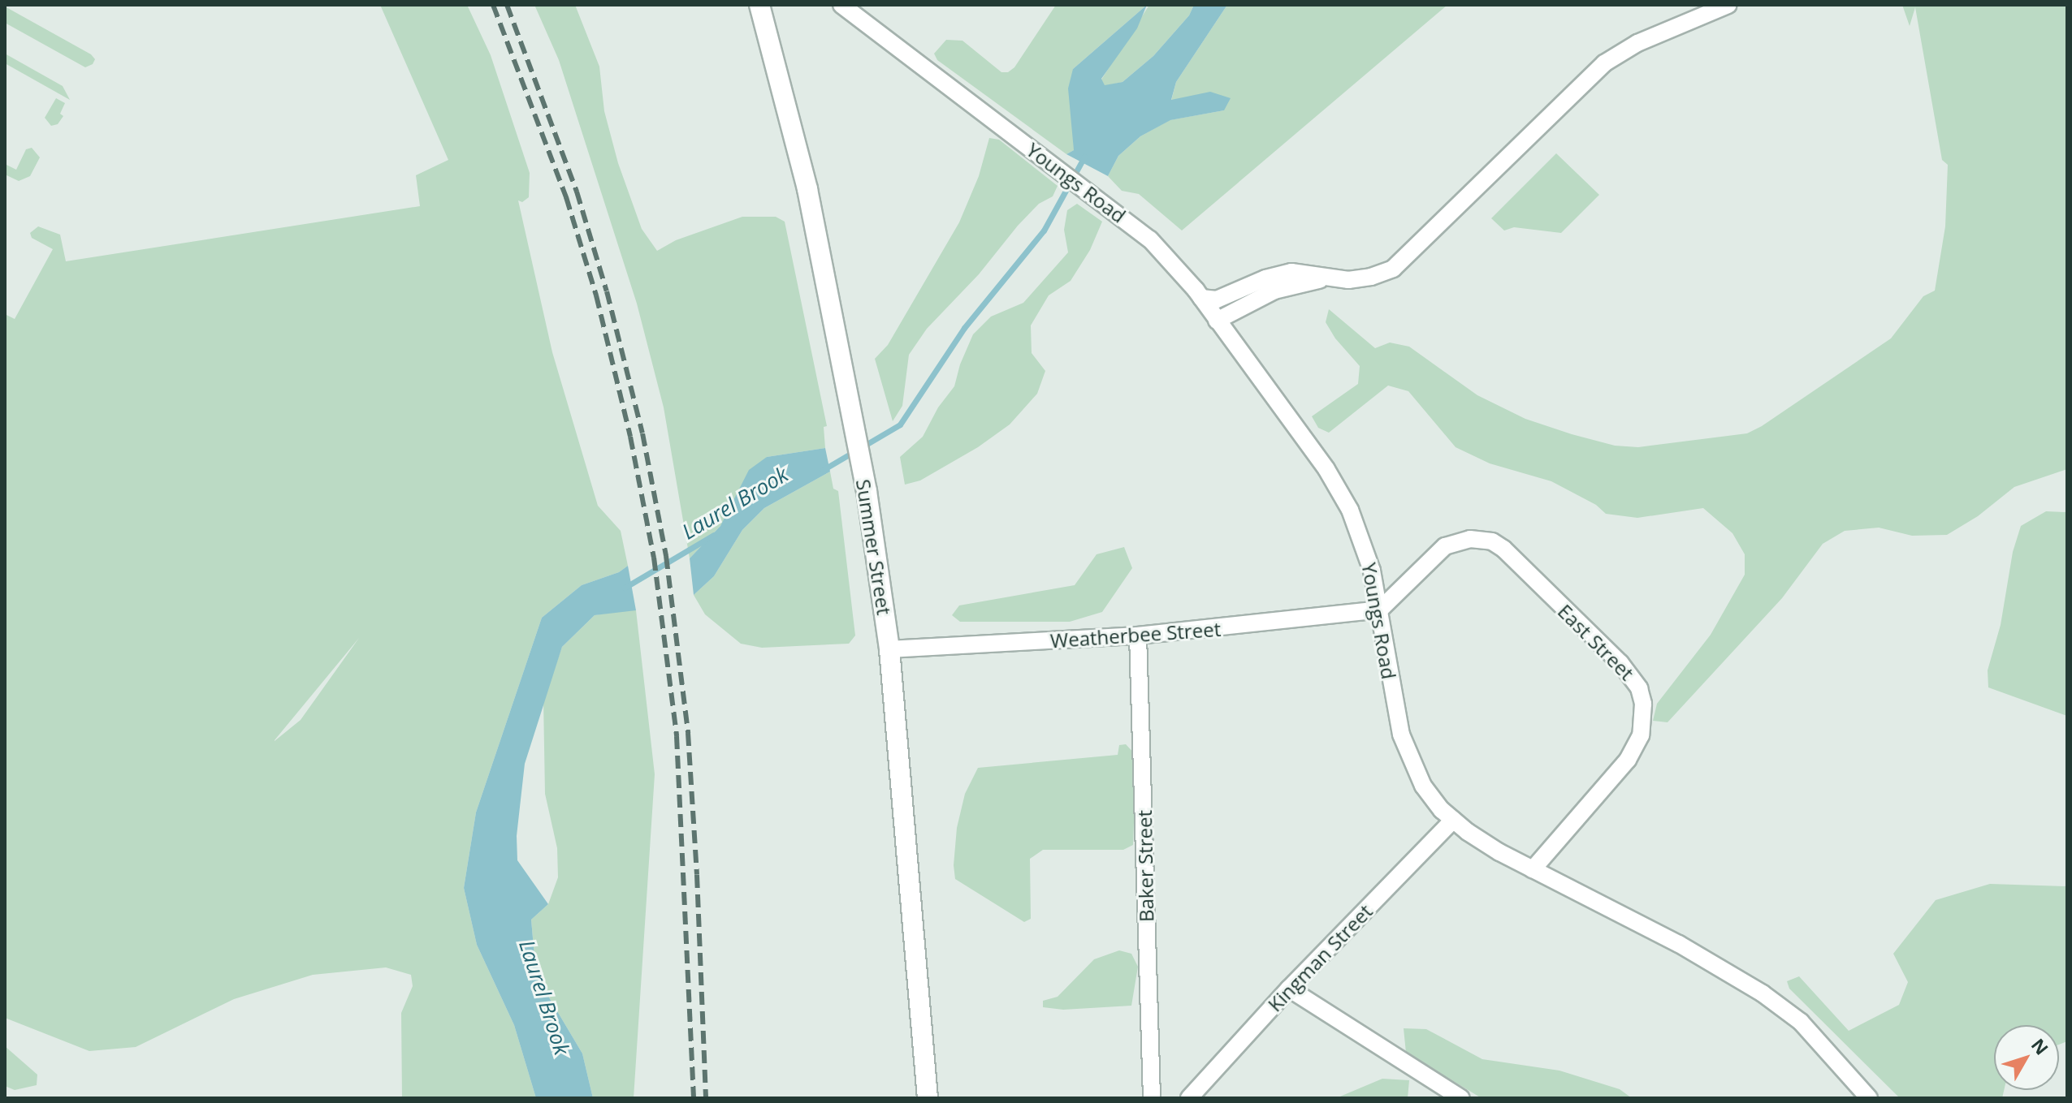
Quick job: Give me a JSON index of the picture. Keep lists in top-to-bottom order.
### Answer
{
  "streets": {
    "main road": ["Summer Street"],
    "street": [
      "Youngs Road",
      "Weatherbee Street",
      "East Street",
      "Baker Street",
      "Kingman Street"
    ]
  },
  "crossings": [
    ["Youngs Road", "Weatherbee Street"],
    ["Youngs Road", "East Street"],
    ["Youngs Road", "Kingman Street"],
    ["Summer Street", "Weatherbee Street"],
    ["Weatherbee Street", "East Street"],
    ["Weatherbee Street", "Baker Street"]
  ],
  "water": ["Laurel Brook"],
  "north": "top right"
}
